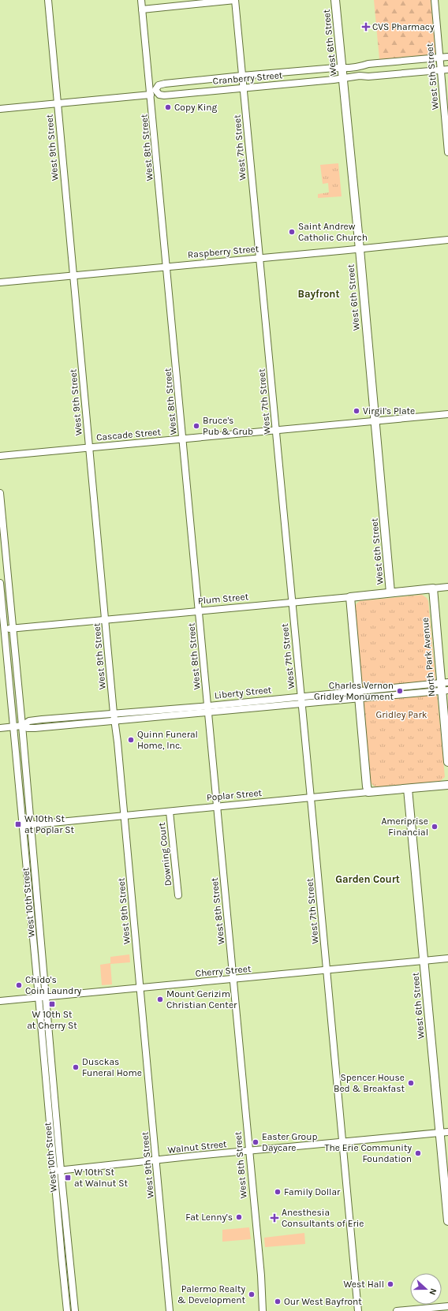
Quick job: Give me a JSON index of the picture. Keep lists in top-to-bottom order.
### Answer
{
  "streets": {
    "main road": [
      "West 6th Street",
      "Plum Street",
      "North Park Avenue",
      "Poplar Street"
    ],
    "street": [
      "West 5th Street",
      "Cranberry Street",
      "West 9th Street",
      "West 8th Street",
      "West 7th Street",
      "Raspberry Street",
      "Cascade Street",
      "Liberty Street",
      "Downing Court",
      "West 10th Street",
      "Cherry Street",
      "Walnut Street"
    ]
  },
  "crossings": [
    ["West 6th Street", "Cranberry Street"],
    ["West 6th Street", "Raspberry Street"],
    ["West 6th Street", "Cascade Street"],
    ["West 6th Street", "Plum Street"],
    ["West 6th Street", "Poplar Street"],
    ["West 6th Street", "Cherry Street"],
    ["West 6th Street", "Walnut Street"],
    ["West 5th Street", "Cranberry Street"],
    ["Cranberry Street", "West 9th Street"],
    ["Cranberry Street", "West 8th Street"],
    ["Cranberry Street", "West 7th Street"],
    ["West 9th Street", "Raspberry Street"],
    ["West 9th Street", "Cascade Street"],
    ["West 9th Street", "Plum Street"],
    ["West 9th Street", "Liberty Street"],
    ["West 9th Street", "Poplar Street"],
    ["West 9th Street", "Cherry Street"],
    ["West 9th Street", "Walnut Street"],
    ["West 8th Street", "Raspberry Street"],
    ["West 8th Street", "Cascade Street"],
    ["West 8th Street", "Plum Street"],
    ["West 8th Street", "Liberty Street"],
    ["West 8th Street", "Poplar Street"],
    ["West 8th Street", "Cherry Street"],
    ["West 8th Street", "Walnut Street"],
    ["West 7th Street", "Raspberry Street"],
    ["West 7th Street", "Cascade Street"],
    ["West 7th Street", "Plum Street"],
    ["West 7th Street", "Liberty Street"],
    ["West 7th Street", "Poplar Street"],
    ["West 7th Street", "Cherry Street"],
    ["West 7th Street", "Walnut Street"],
    ["Plum Street", "North Park Avenue"],
    ["Plum Street", "West 10th Street"],
    ["North Park Avenue", "Liberty Street"],
    ["Liberty Street", "West 10th Street"],
    ["Poplar Street", "Downing Court"],
    ["Poplar Street", "West 10th Street"],
    ["West 10th Street", "Cherry Street"],
    ["West 10th Street", "Walnut Street"]
  ],
  "districts": ["Bayfront", "Garden Court"],
  "parks": ["Gridley Park"],
  "places": {
    "health": ["CVS Pharmacy", "Anesthesia Consultants of Erie"],
    "other": [
      "Copy King",
      "Saint Andrew Catholic Church",
      "Virgil's Plate",
      "Bruce's Pub & Grub",
      "Charles Vernon Gridley Monument",
      "Quinn Funeral Home, Inc.",
      "Ameriprise Financial",
      "Chido's Coin Laundry",
      "Mount Gerizim Christian Center",
      "Dusckas Funeral Home",
      "Spencer House Bed & Breakfast",
      "Easter Group Daycare",
      "The Erie Community Foundation",
      "Family Dollar",
      "Fat Lenny's",
      "West Hall",
      "Palermo Realty & Development",
      "Our West Bayfront"
    ],
    "transit": ["W 10th St at Poplar St", "W 10th St at Cherry St", "W 10th St at Walnut St"]
  },
  "north": "right"
}
